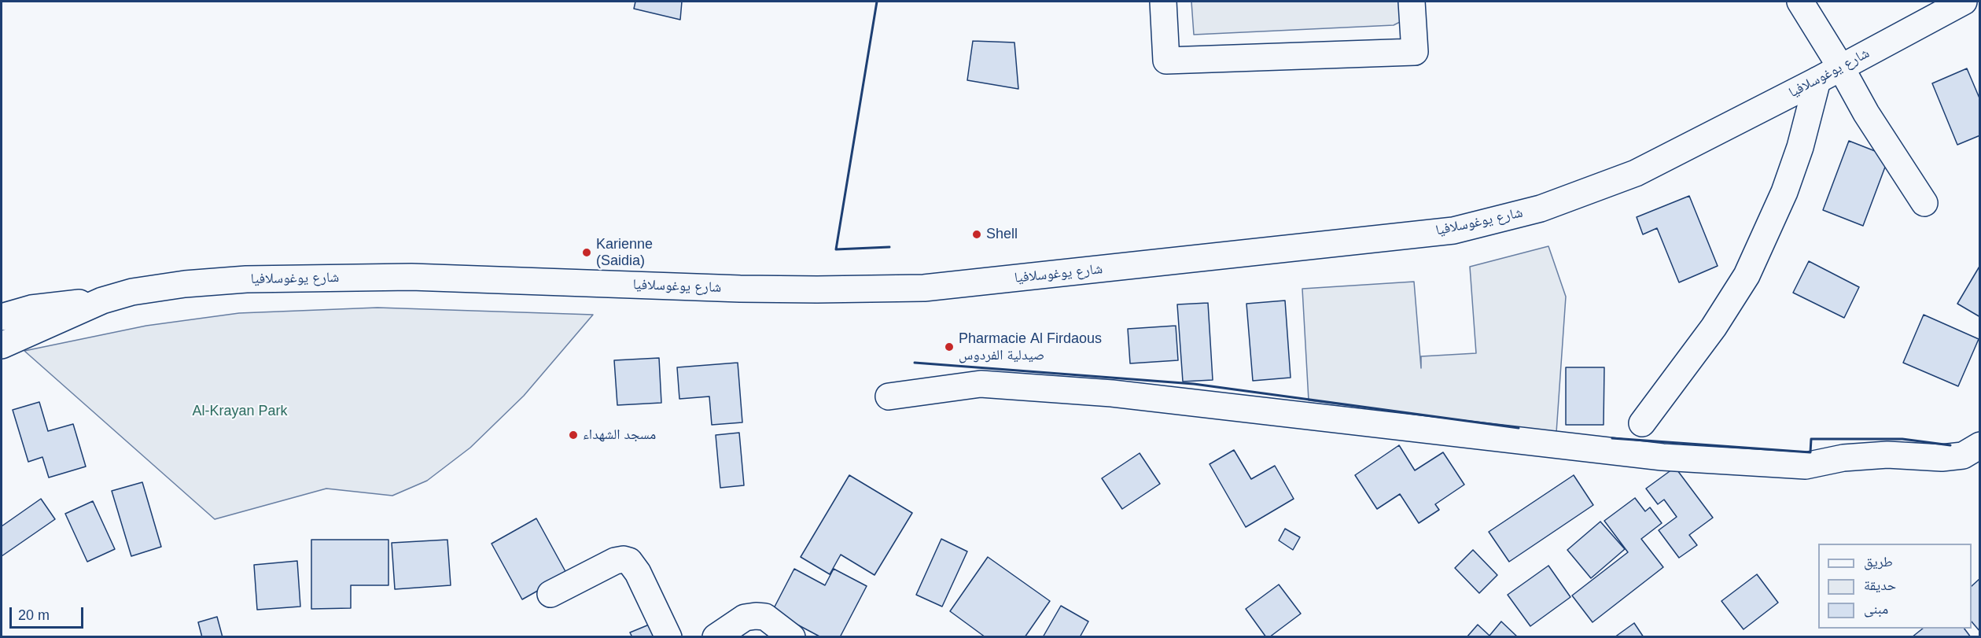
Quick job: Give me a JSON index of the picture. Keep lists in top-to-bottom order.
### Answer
{
  "streets": {
    "main road": ["شارع يوغوسلافيا"]
  },
  "parks": ["Al-Krayan Park"],
  "places": [
    "Shell",
    "Karienne (Saidia)",
    "Pharmacie Al Firdaous صيدلية الفردوس",
    "مسجد الشهداء"
  ],
  "legend": ["طريق", "حديقة", "مبنى"],
  "scale_bar": "20 m"
}
